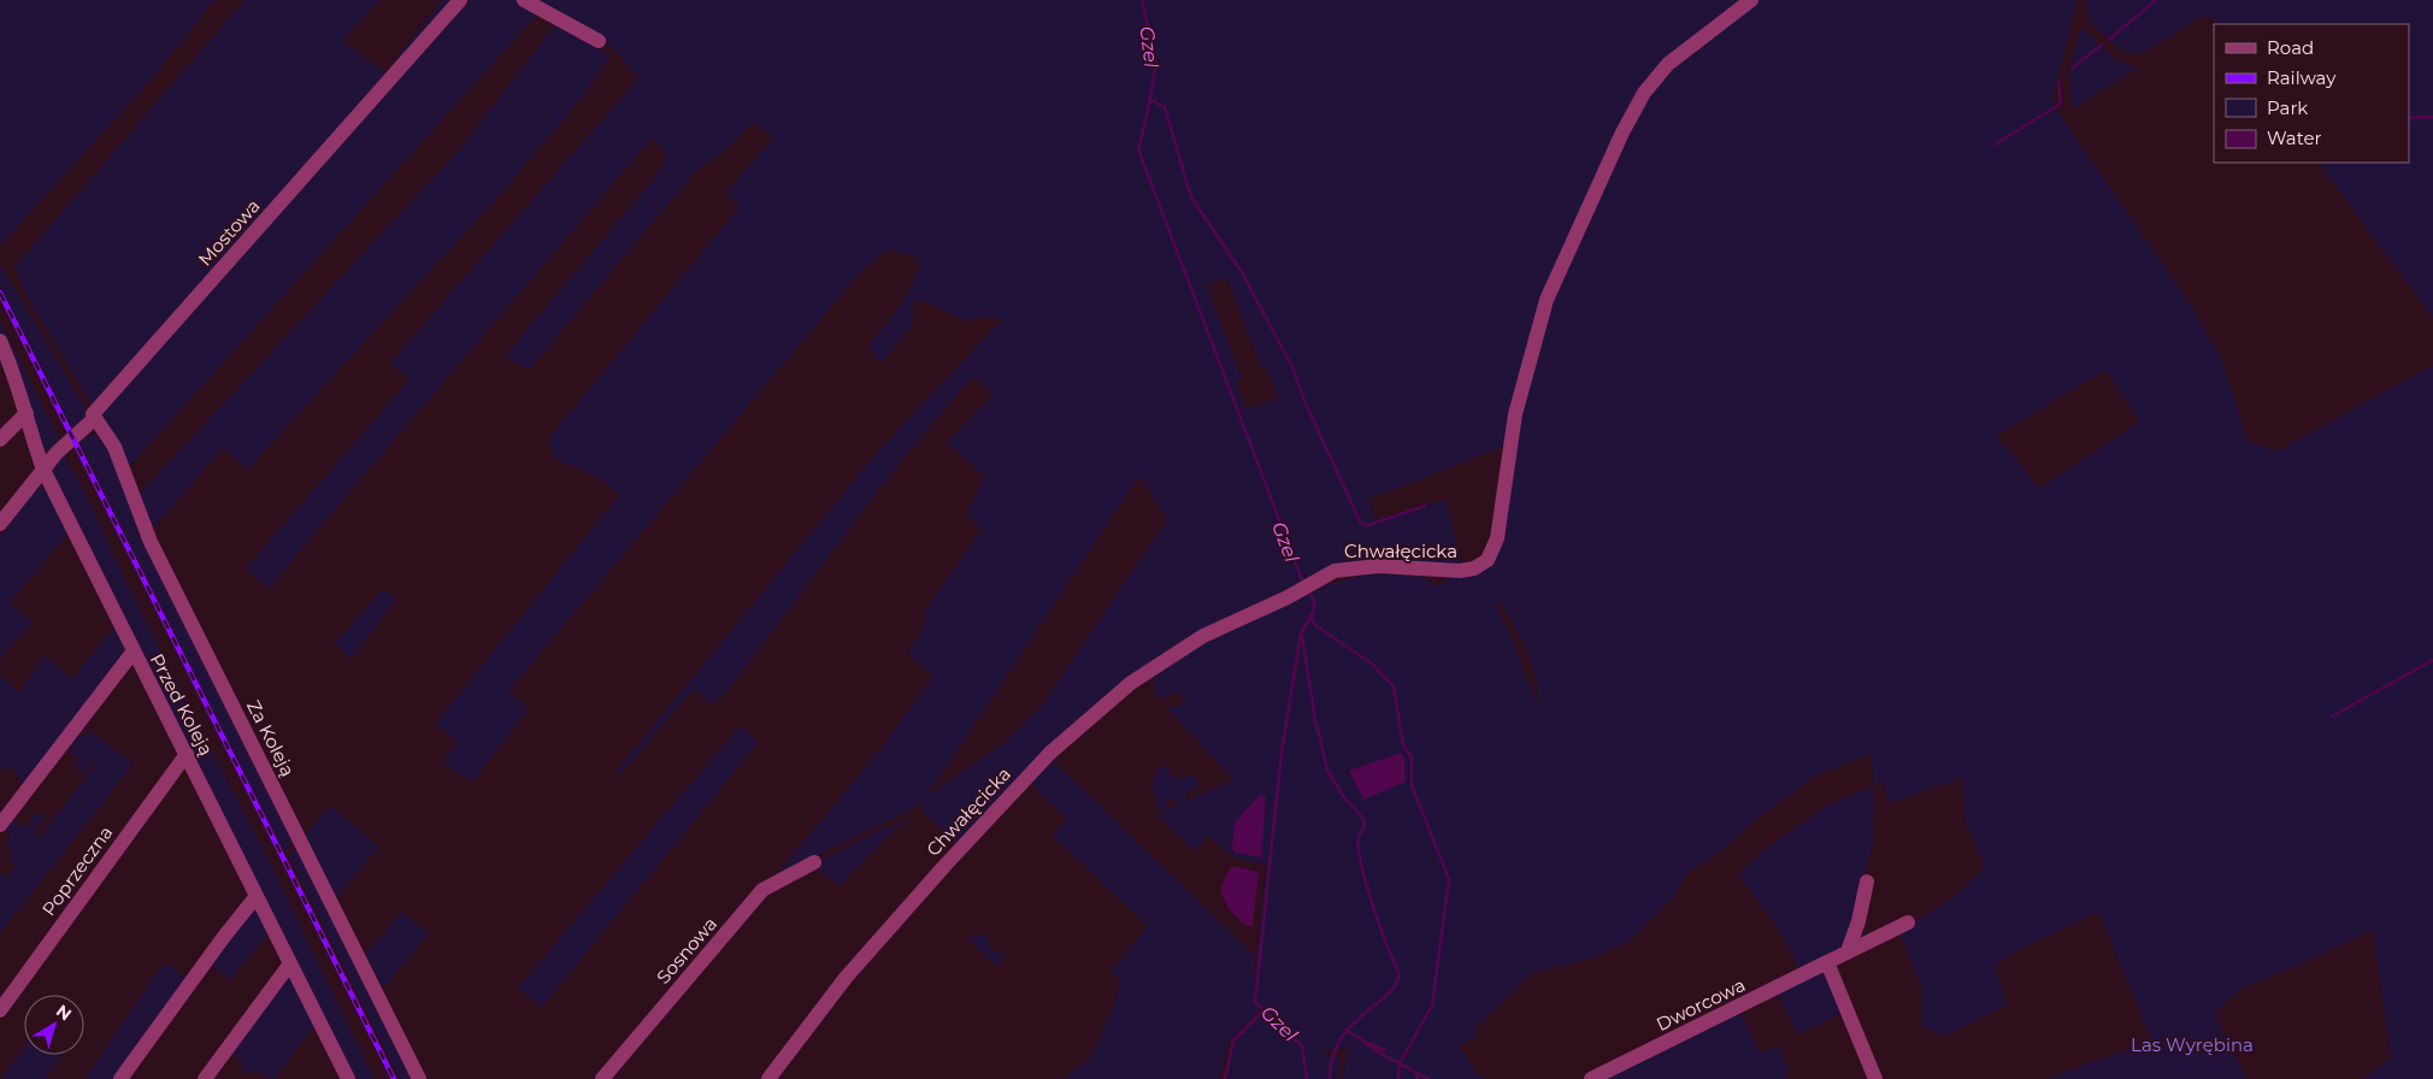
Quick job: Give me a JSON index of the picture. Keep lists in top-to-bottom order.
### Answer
{
  "streets": {
    "street": [
      "Mostowa",
      "Chwałęcicka",
      "Przed Koleją",
      "Za Koleją",
      "Poprzeczna",
      "Sosnowa",
      "Dworcowa"
    ]
  },
  "crossings": [
    ["Mostowa", "Przed Koleją"],
    ["Mostowa", "Za Koleją"],
    ["Przed Koleją", "Poprzeczna"]
  ],
  "water": ["Gzel"],
  "parks": ["Las Wyrębina"],
  "legend": [
    "Road",
    "Railway",
    "Park",
    "Water"
  ],
  "north": "top right"
}
